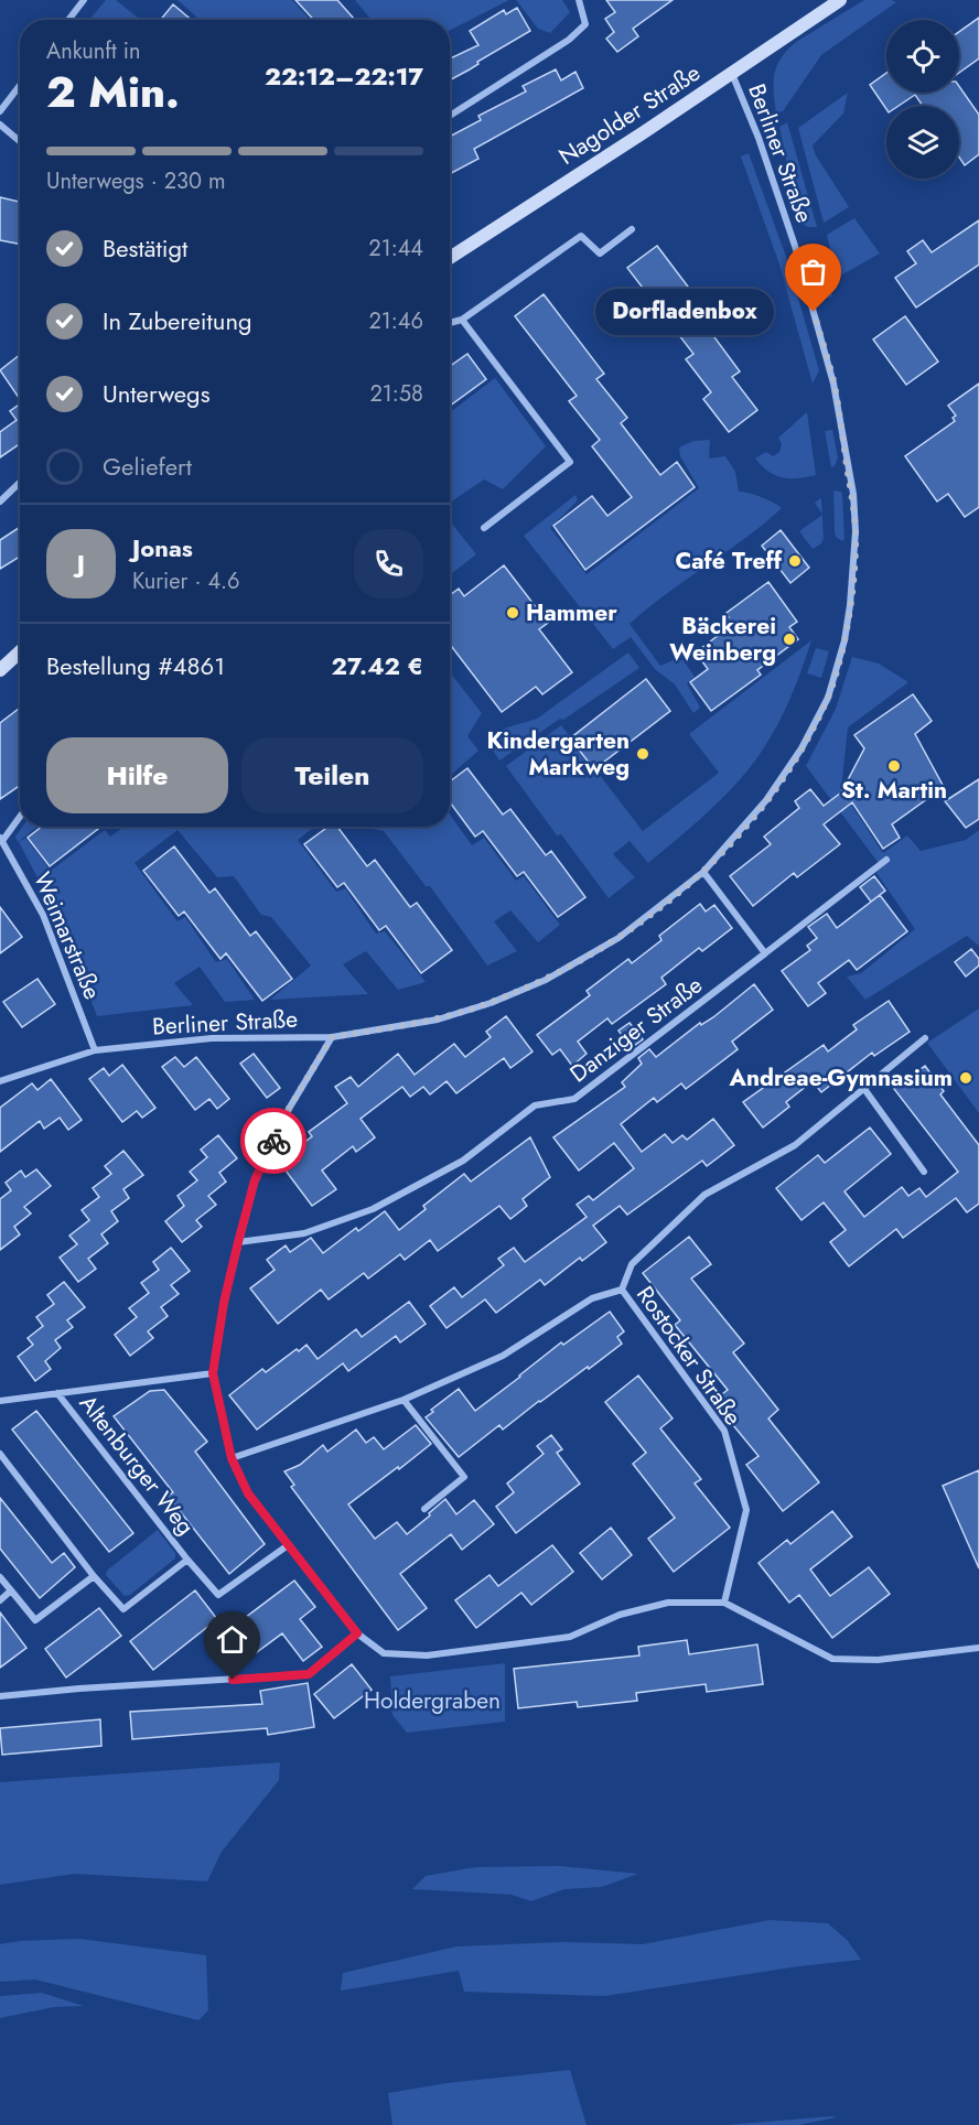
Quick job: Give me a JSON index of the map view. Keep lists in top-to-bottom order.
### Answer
{
  "streets": {
    "main road": ["Nagolder Straße"],
    "street": [
      "Berliner Straße",
      "Weimarstraße",
      "Danziger Straße",
      "Rostocker Straße",
      "Altenburger Weg"
    ]
  },
  "crossings": [
    ["Nagolder Straße", "Berliner Straße"],
    ["Berliner Straße", "Weimarstraße"]
  ],
  "parks": ["Holdergraben"],
  "places": [
    "Dorfladenbox",
    "Café Treff",
    "Hammer",
    "Bäckerei Weinberg",
    "Kindergarten Markweg",
    "St. Martin",
    "Andreae-Gymnasium"
  ],
  "page": {
    "heading": ["2 Min.", "Ankunft in", "22:12–22:17"],
    "panel": [
      "Jonas",
      "Kurier · 4.6",
      "Bestellung #4861",
      "27.42 €"
    ],
    "bar": "Unterwegs · 230 m",
    "list": [
      ["Bestätigt", "21:44"],
      ["In Zubereitung", "21:46"],
      ["Unterwegs", "21:58"],
      "Geliefert"
    ],
    "bubble": "Dorfladenbox",
    "round": "J",
    "buttons": ["Hilfe", "Teilen"]
  }
}
